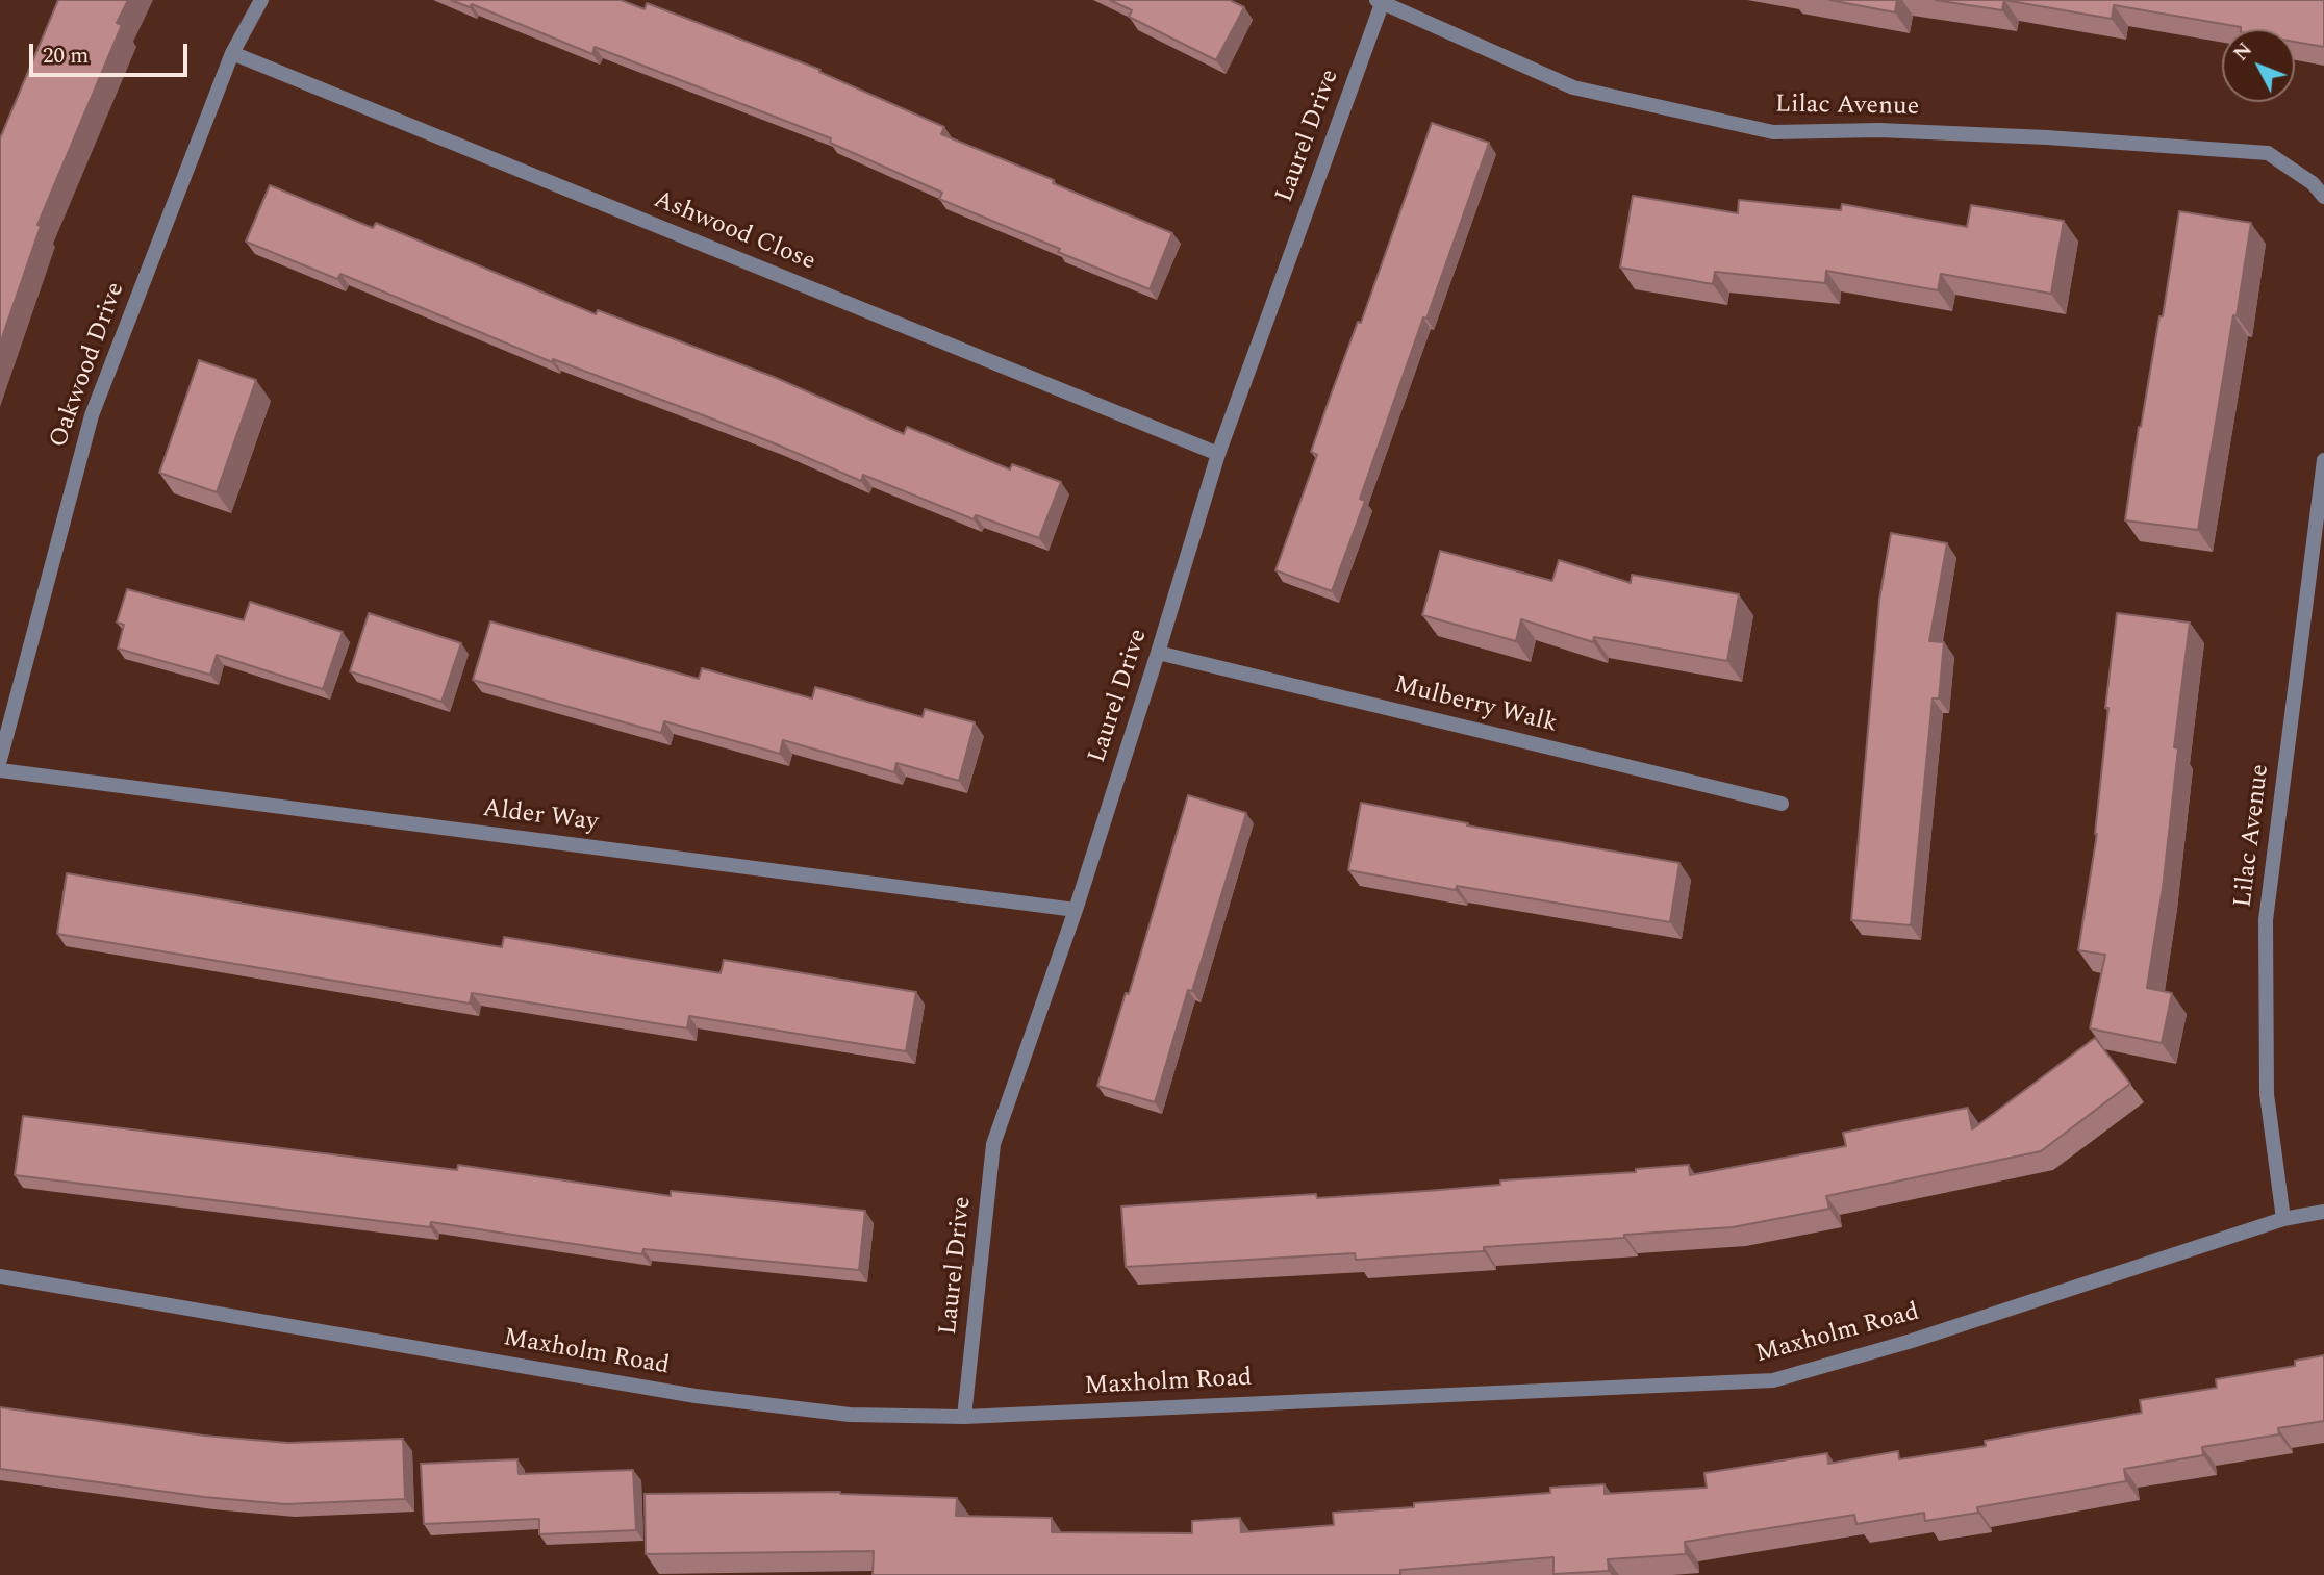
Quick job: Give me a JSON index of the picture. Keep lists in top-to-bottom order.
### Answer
{
  "streets": {
    "street": [
      "Lilac Avenue",
      "Laurel Drive",
      "Ashwood Close",
      "Oakwood Drive",
      "Mulberry Walk",
      "Alder Way",
      "Maxholm Road"
    ]
  },
  "crossings": [
    ["Lilac Avenue", "Laurel Drive"],
    ["Lilac Avenue", "Maxholm Road"],
    ["Laurel Drive", "Ashwood Close"],
    ["Laurel Drive", "Mulberry Walk"],
    ["Laurel Drive", "Alder Way"],
    ["Laurel Drive", "Maxholm Road"],
    ["Ashwood Close", "Oakwood Drive"]
  ],
  "scale_bar": "20 m",
  "north": "top left"
}
